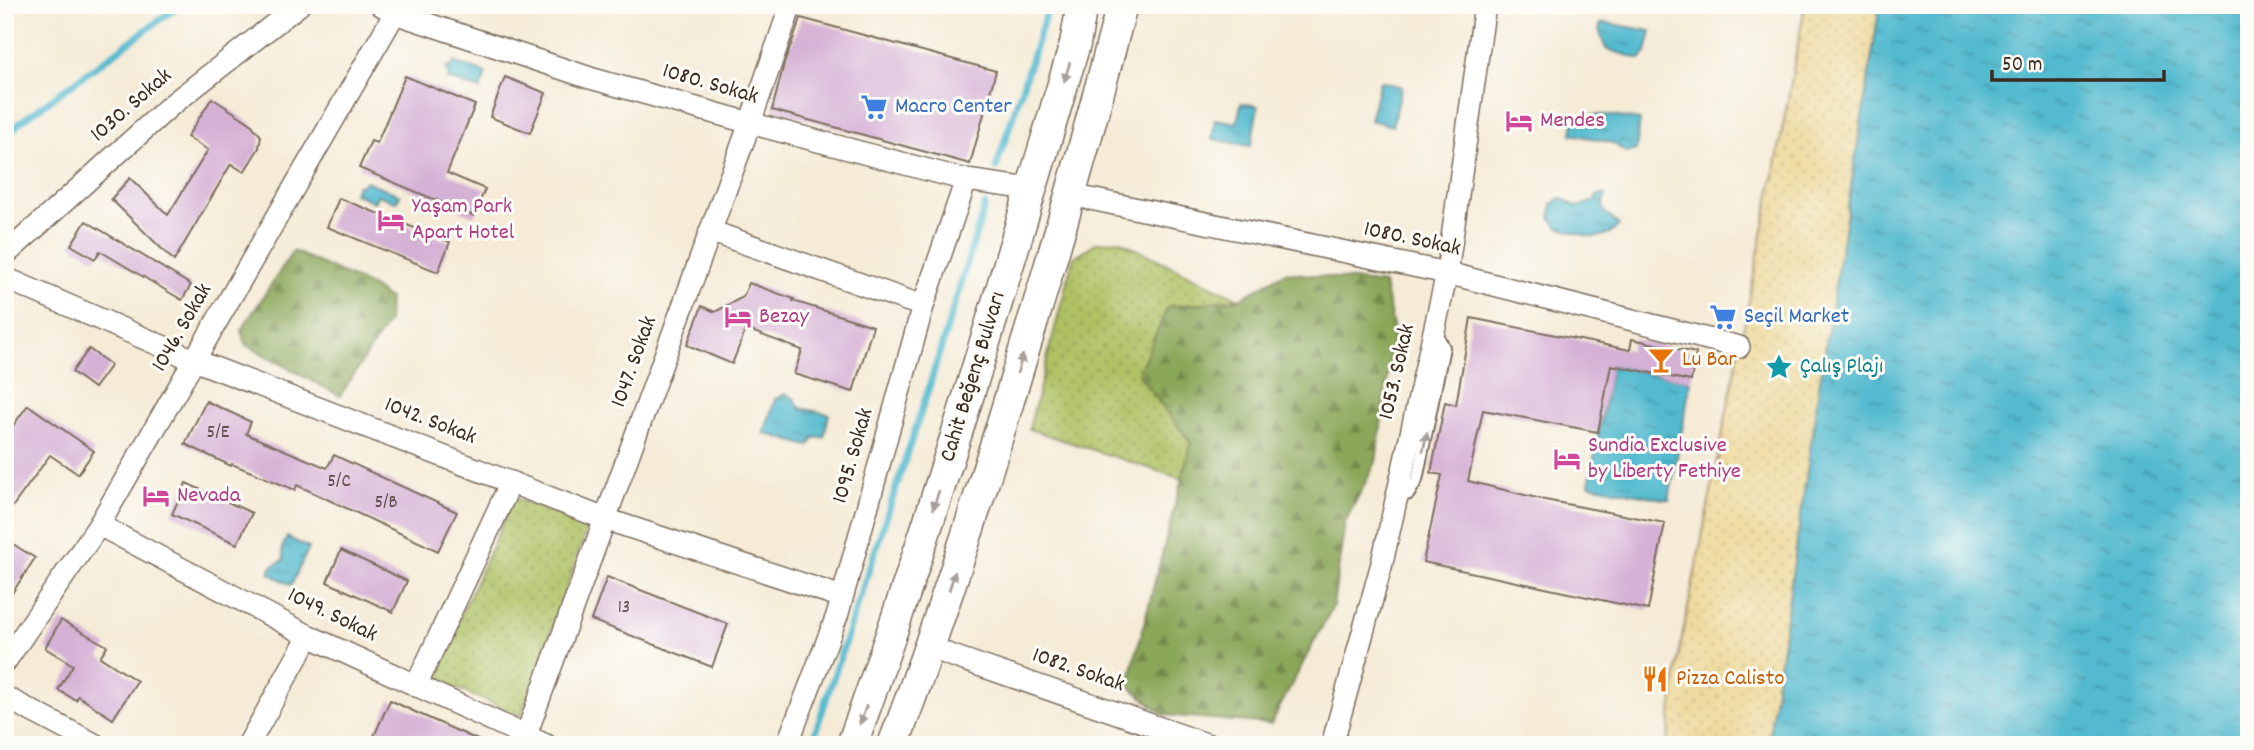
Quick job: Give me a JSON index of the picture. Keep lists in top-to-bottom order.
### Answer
{
  "streets": {
    "main road": ["Cahit Beğenç Bulvarı"],
    "street": [
      "1080. Sokak",
      "1030. Sokak",
      "1046. Sokak",
      "1047. Sokak",
      "1053. Sokak",
      "1042. Sokak",
      "1095. Sokak",
      "1049. Sokak",
      "1082. Sokak"
    ]
  },
  "crossings": [
    ["1080. Sokak", "1046. Sokak"],
    ["1080. Sokak", "1047. Sokak"],
    ["1080. Sokak", "1053. Sokak"],
    ["1080. Sokak", "Cahit Beğenç Bulvarı"],
    ["1080. Sokak", "1095. Sokak"],
    ["1046. Sokak", "1042. Sokak"],
    ["1046. Sokak", "1049. Sokak"],
    ["1047. Sokak", "1042. Sokak"],
    ["1047. Sokak", "1049. Sokak"],
    ["Cahit Beğenç Bulvarı", "1082. Sokak"],
    ["1042. Sokak", "1095. Sokak"]
  ],
  "places": {
    "supermarket": ["Macro Center", "Seçil Market"],
    "hotel": [
      "Mendes",
      "Yaşam Park Apart Hotel",
      "Bezay",
      "Sundia Exclusive by Liberty Fethiye",
      "Nevada"
    ],
    "bar": ["Lu Bar"],
    "place": ["Çalış Plajı"],
    "restaurant": ["Pizza Calisto"]
  },
  "house_numbers": [
    "5/E",
    "5/C",
    "5/B",
    "13"
  ],
  "scale_bar": "50 m"
}
